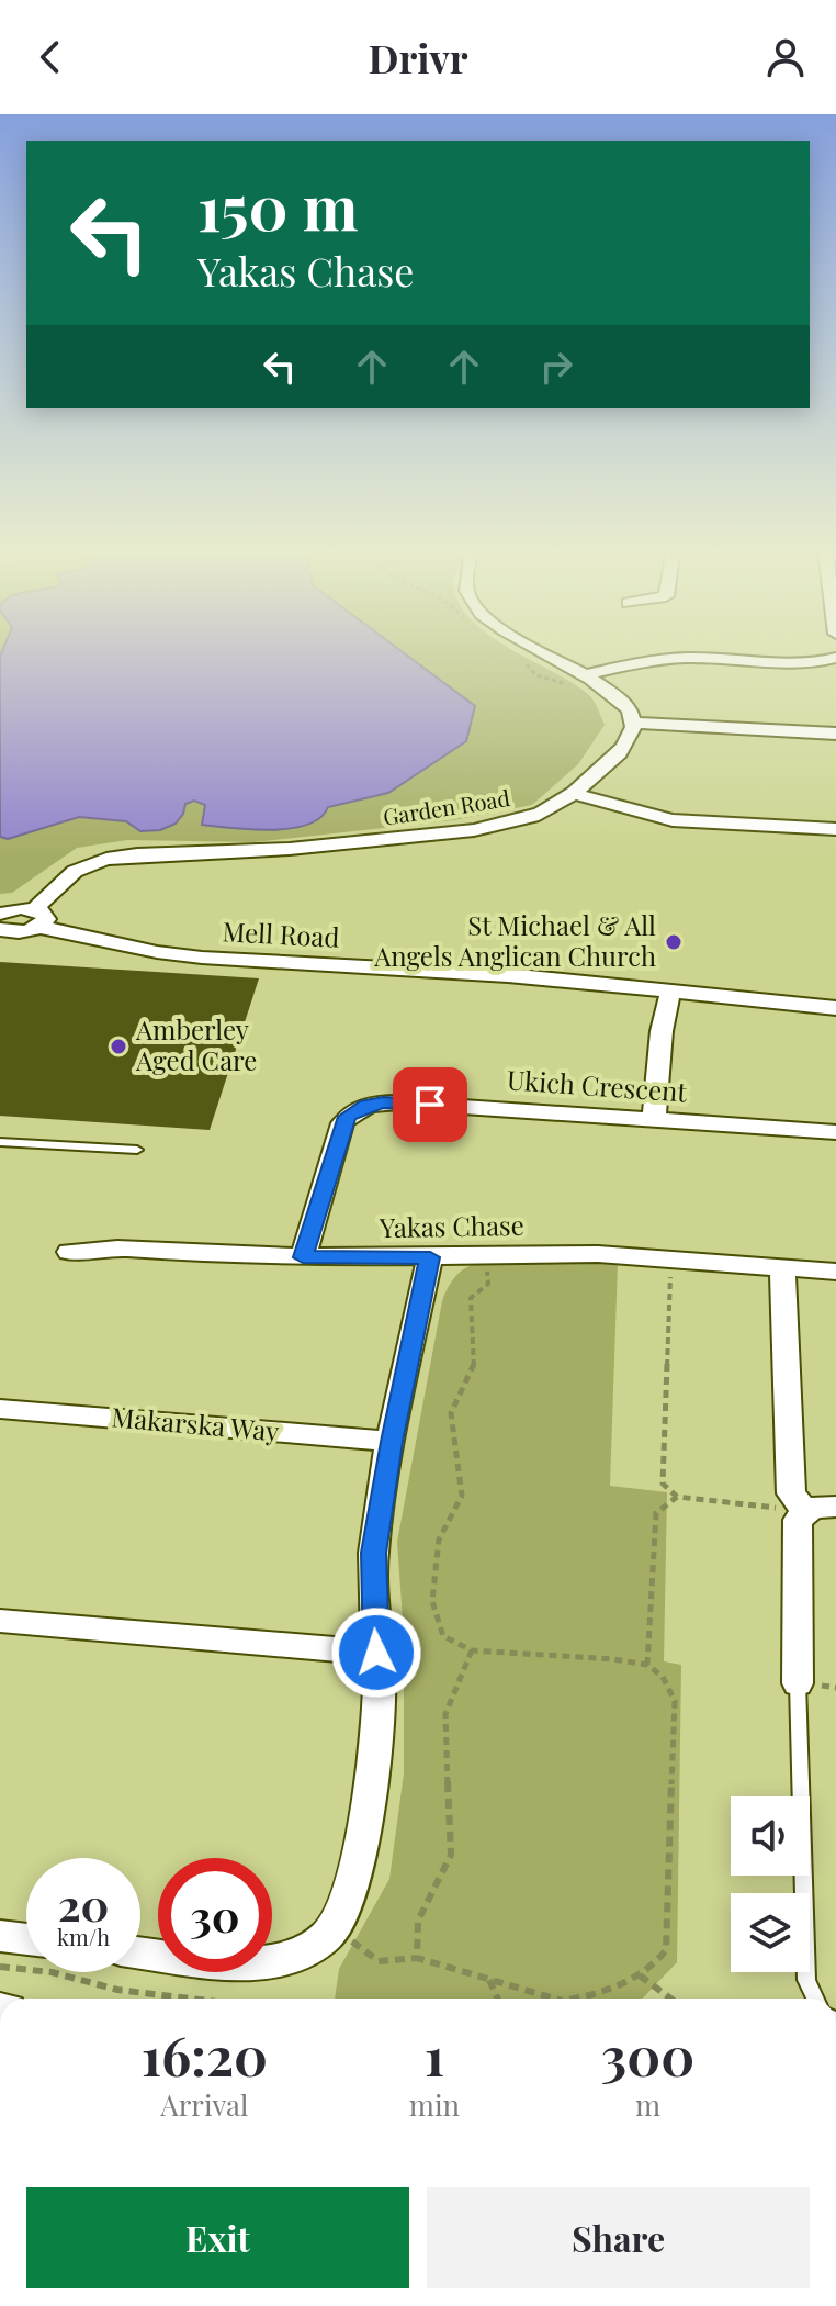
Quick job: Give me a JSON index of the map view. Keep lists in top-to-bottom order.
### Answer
{
  "streets": {
    "street": [
      "Garden Road",
      "Mell Road",
      "Ukich Crescent",
      "Yakas Chase",
      "Makarska Way"
    ]
  },
  "crossings": [
    ["Garden Road", "Mell Road"],
    ["Ukich Crescent", "Yakas Chase"]
  ],
  "places": ["St Michael & All Angels Anglican Church", "Amberley Aged Care"],
  "page": {
    "header": "Drivr",
    "turn": ["150 m", "Yakas Chase"],
    "speed": "20 km/h",
    "limit": "30",
    "eta": [
      "16:20",
      "Arrival",
      "1",
      "min",
      "300",
      "m"
    ],
    "buttons": ["Exit", "Share"]
  }
}
